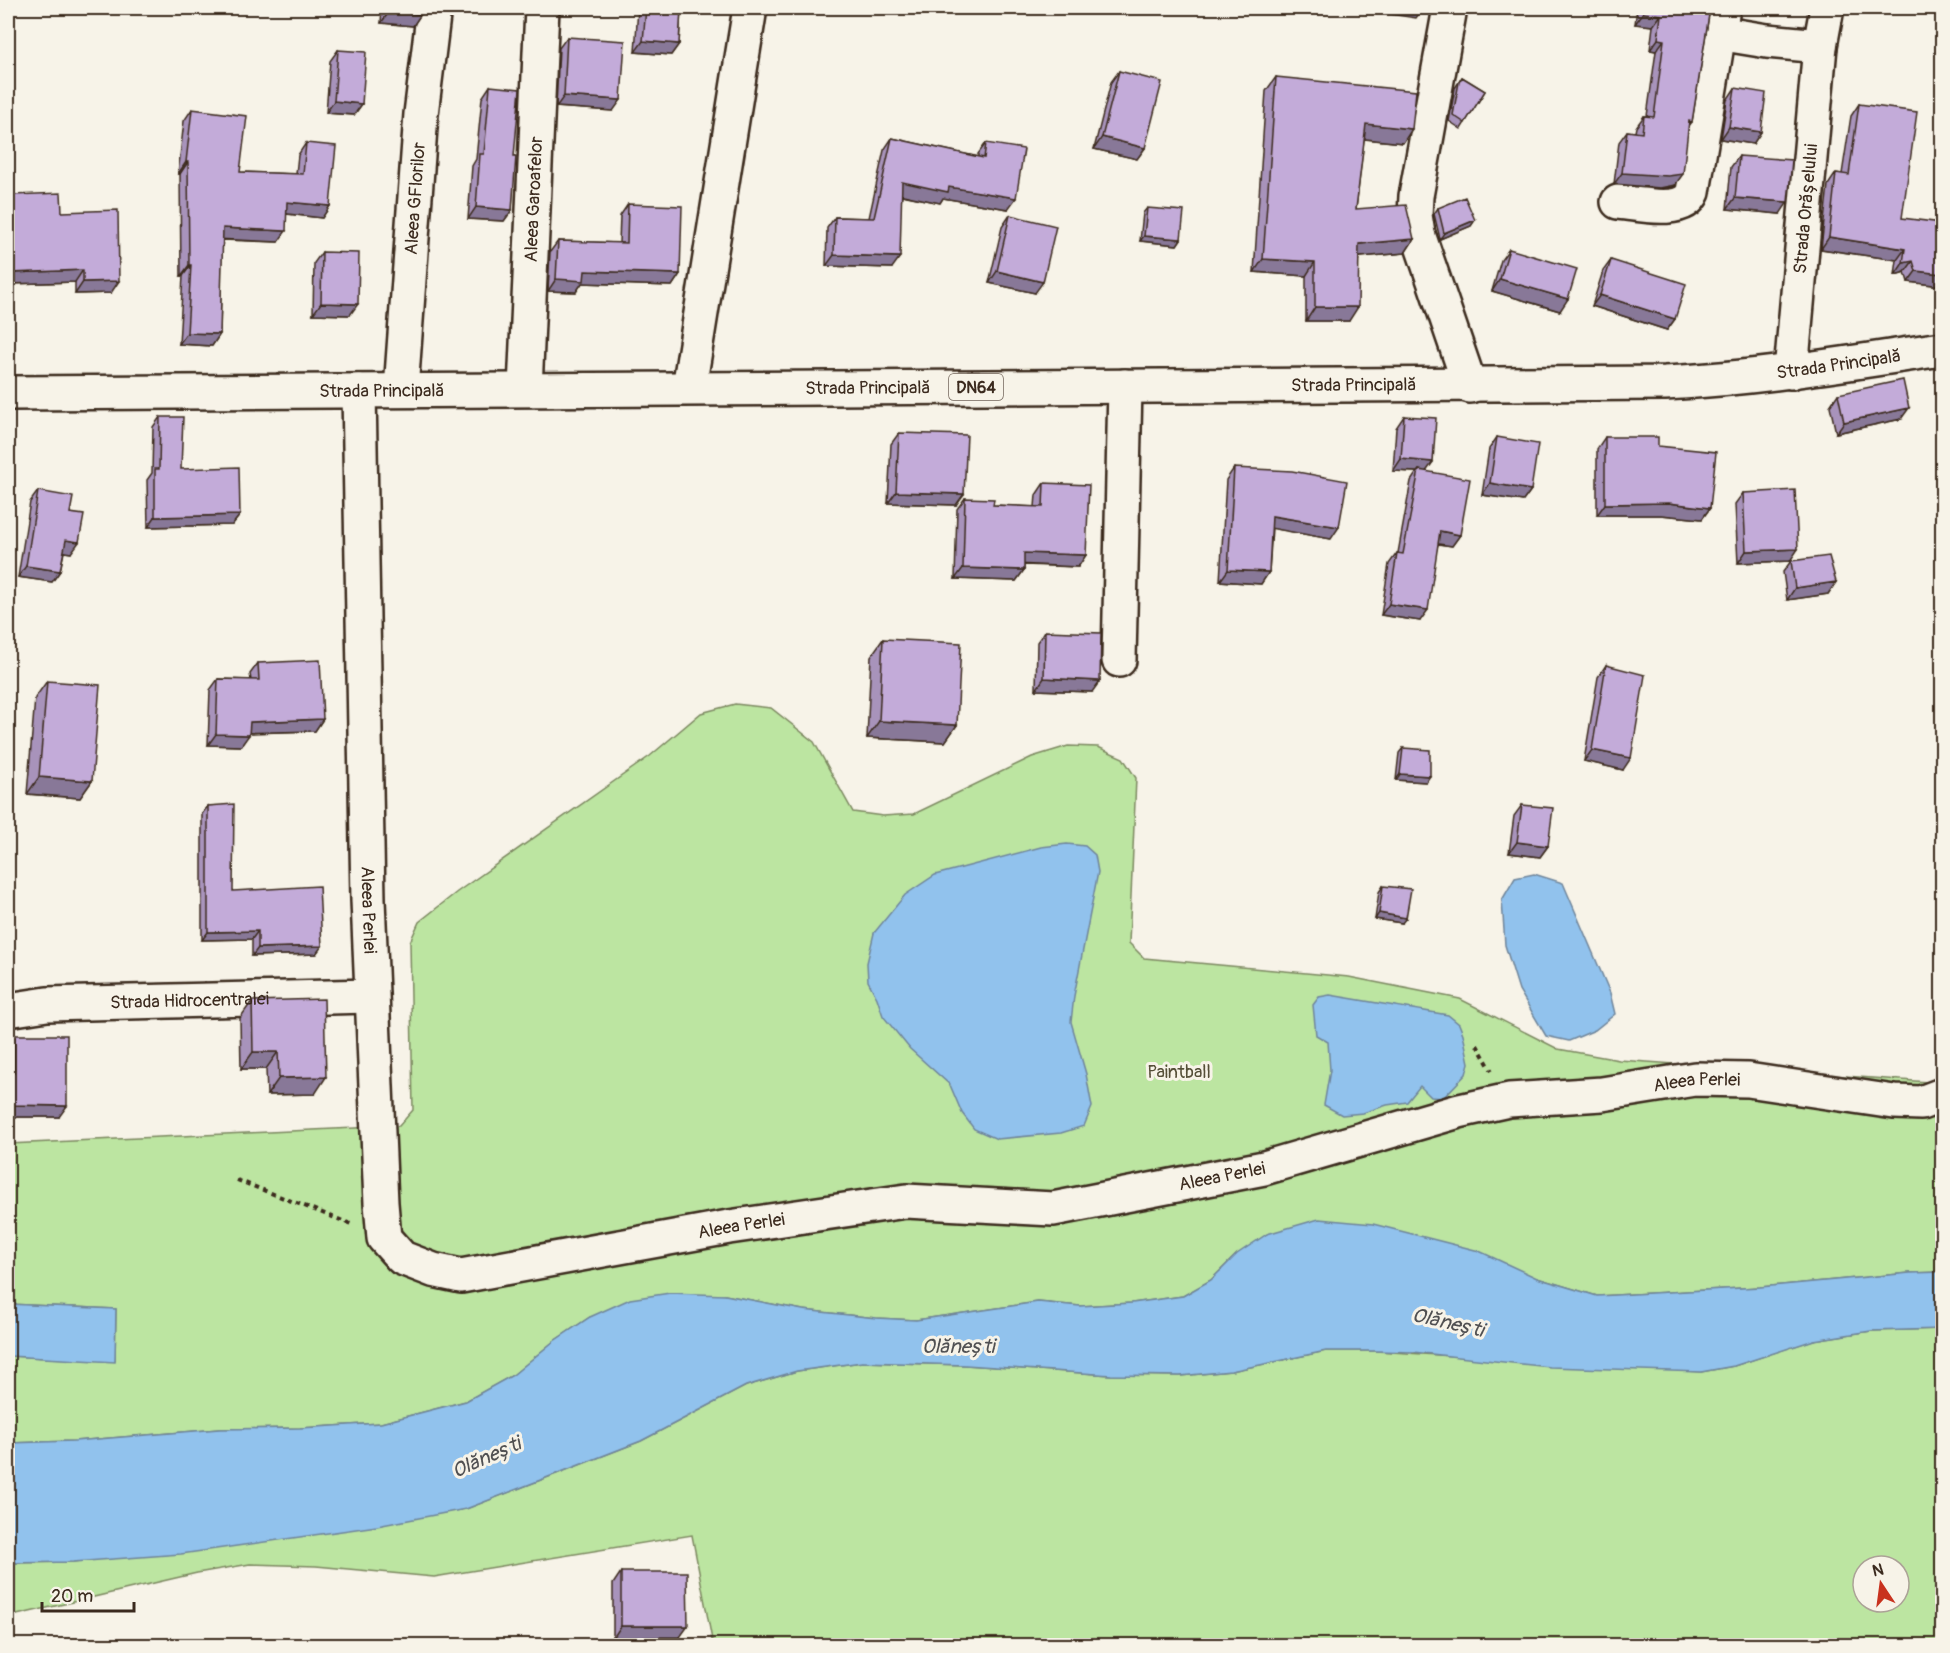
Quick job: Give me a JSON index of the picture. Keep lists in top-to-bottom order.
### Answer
{
  "streets": {
    "street": [
      "Aleea Garoafelor",
      "Aleea GFlorilor",
      "Strada Orășelului",
      "Strada Principală",
      "DN64",
      "Aleea Perlei",
      "Strada Hidrocentralei"
    ]
  },
  "crossings": [
    ["Aleea Garoafelor", "Strada Principală"],
    ["Aleea GFlorilor", "Strada Principală"],
    ["Strada Orășelului", "Strada Principală"],
    ["Strada Principală", "Aleea Perlei"],
    ["Aleea Perlei", "Strada Hidrocentralei"]
  ],
  "water": ["Olănești"],
  "parks": ["Paintball"],
  "scale_bar": "20 m",
  "north": "top"
}
